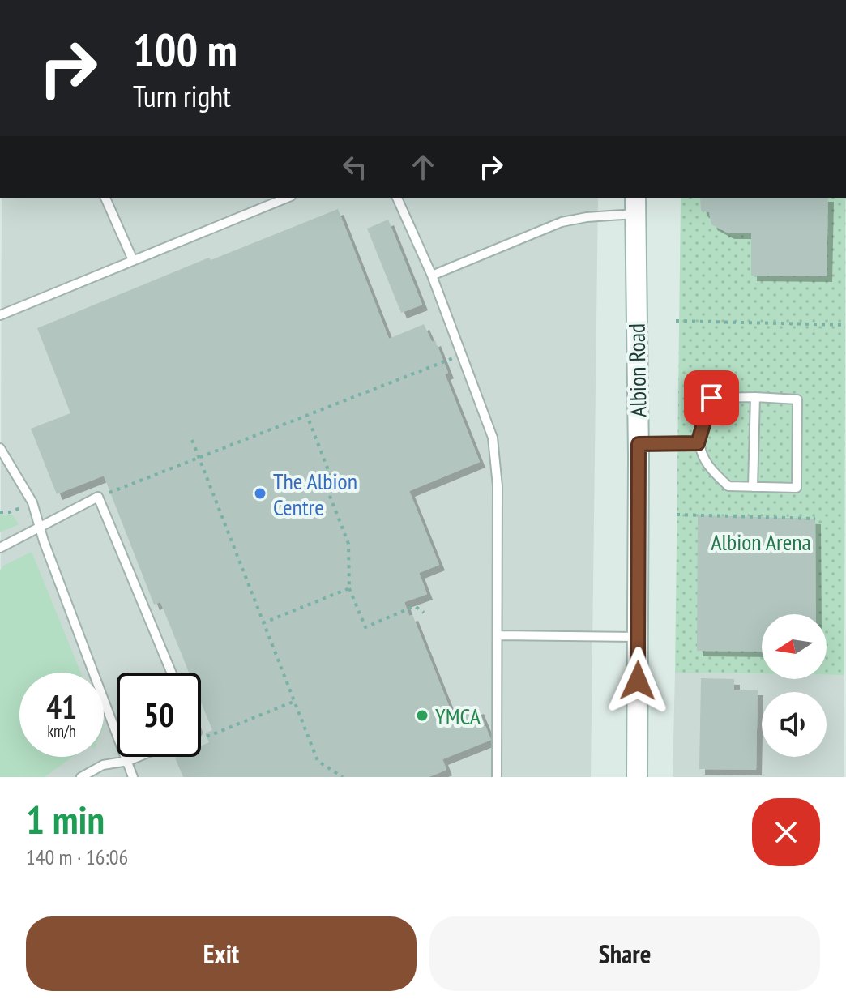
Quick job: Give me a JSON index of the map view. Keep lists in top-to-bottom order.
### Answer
{
  "streets": {
    "main road": ["Albion Road"]
  },
  "parks": ["Albion Arena"],
  "places": ["The Albion Centre", "YMCA"],
  "north": "left",
  "page": {
    "turn": ["100 m", "Turn right"],
    "speed": "41 km/h",
    "limit": "50",
    "heading": ["1 min", "140 m · 16:06"],
    "buttons": ["Exit", "Share"]
  }
}
